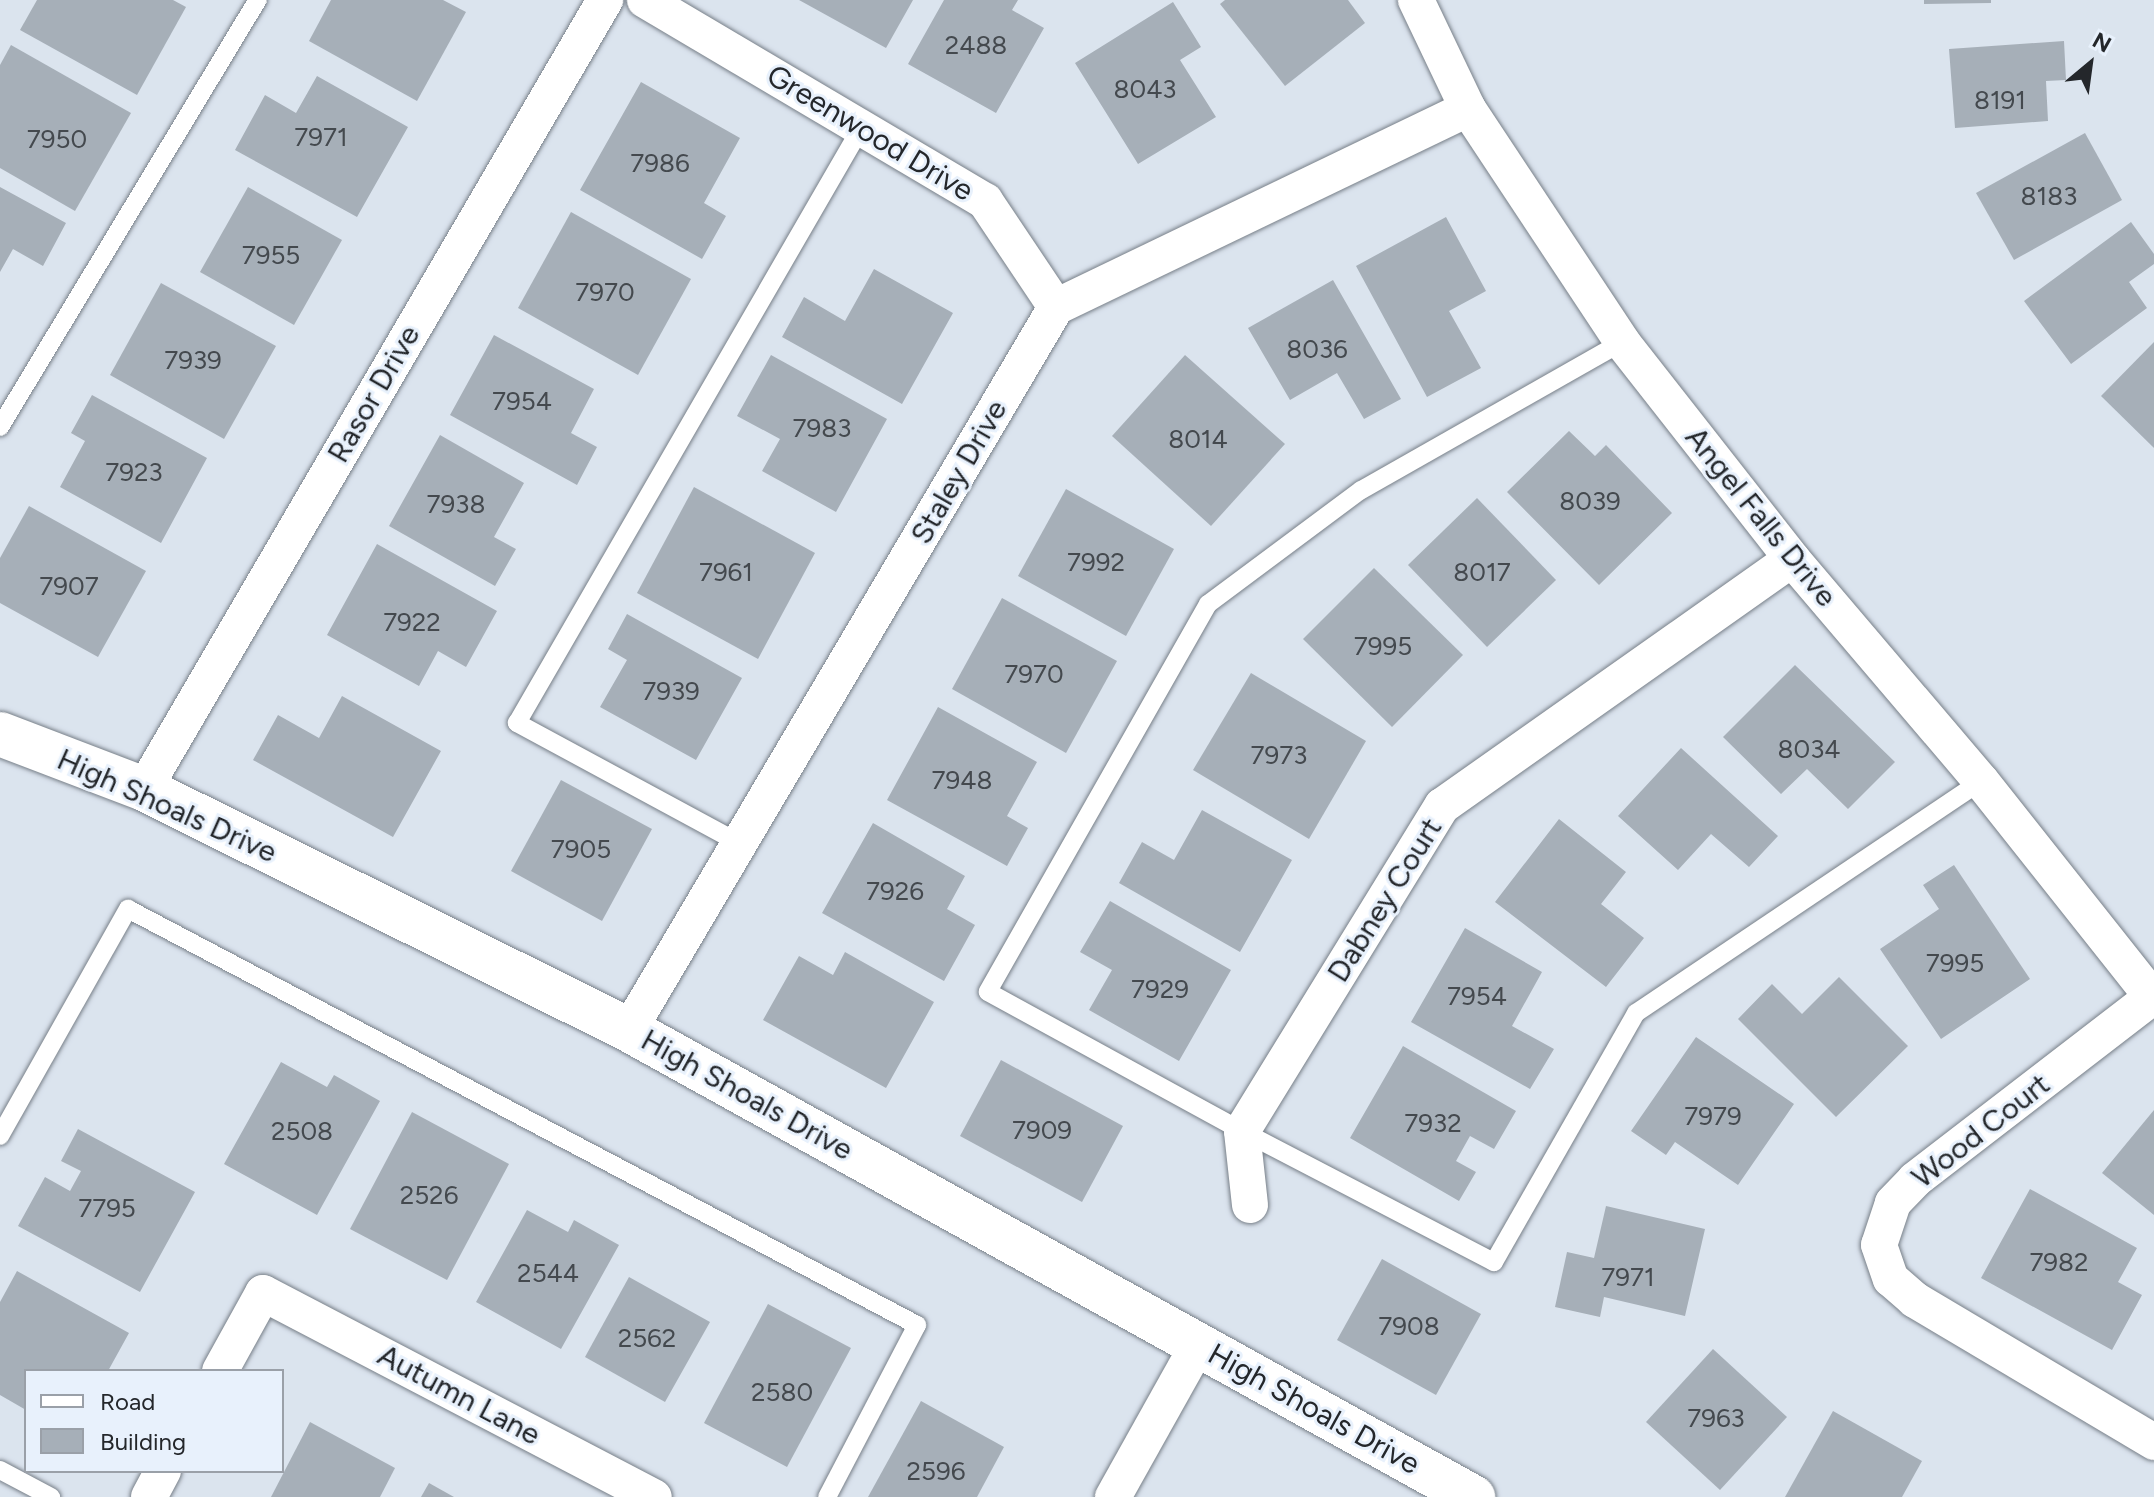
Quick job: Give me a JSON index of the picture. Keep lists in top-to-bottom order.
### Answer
{
  "streets": {
    "street": [
      "Greenwood Drive",
      "Rasor Drive",
      "Staley Drive",
      "Angel Falls Drive",
      "High Shoals Drive",
      "Dabney Court",
      "Wood Court",
      "Autumn Lane"
    ]
  },
  "crossings": [
    ["Greenwood Drive", "Staley Drive"],
    ["Rasor Drive", "High Shoals Drive"],
    ["Staley Drive", "High Shoals Drive"],
    ["Angel Falls Drive", "Dabney Court"],
    ["Angel Falls Drive", "Wood Court"]
  ],
  "house_numbers": [
    "2488",
    "8043",
    "8191",
    "7971",
    "7950",
    "7986",
    "8183",
    "7955",
    "7970",
    "8036",
    "7939",
    "7954",
    "7983",
    "8014",
    "7923",
    "8039",
    "7938",
    "7992",
    "7961",
    "8017",
    "7907",
    "7922",
    "7995",
    "7970",
    "7939",
    "8034",
    "7973",
    "7948",
    "7905",
    "7926",
    "7995",
    "7929",
    "7954",
    "7979",
    "7932",
    "7909",
    "2508",
    "2526",
    "7795",
    "7982",
    "2544",
    "7971",
    "7908",
    "2562",
    "2580",
    "7963",
    "2596"
  ],
  "legend": ["Road", "Building"],
  "north": "top right"
}
